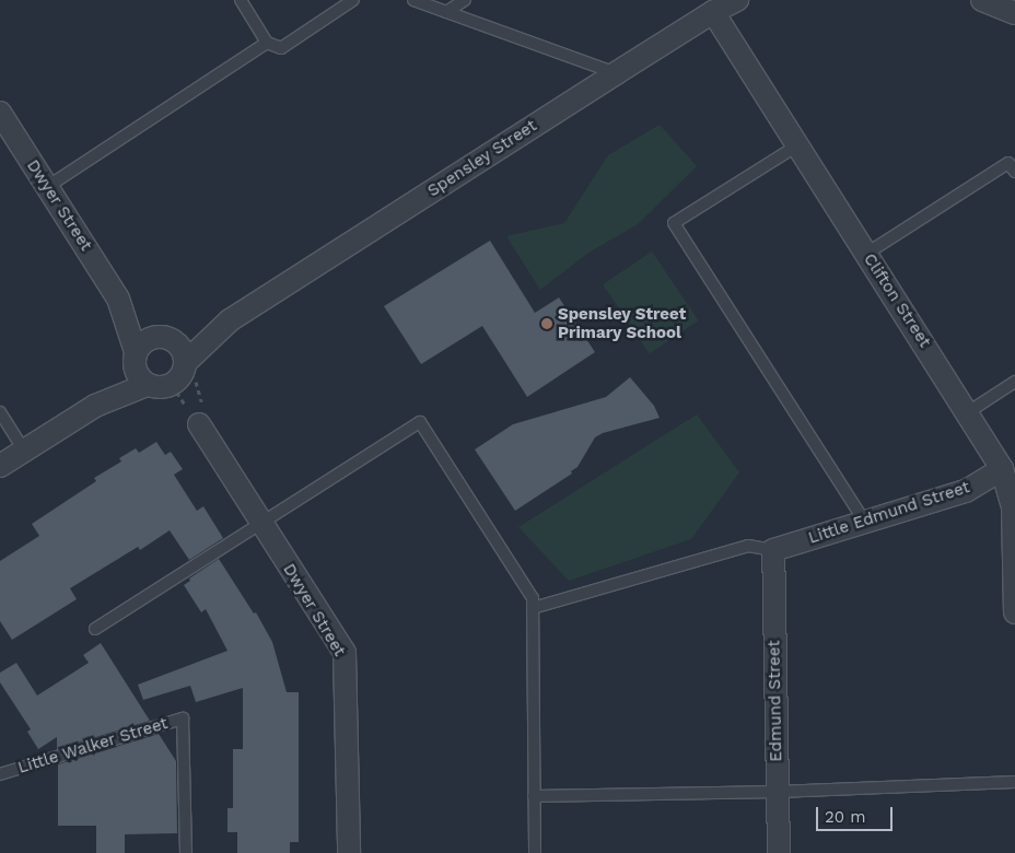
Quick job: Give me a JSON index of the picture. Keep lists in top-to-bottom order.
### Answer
{
  "streets": {
    "street": [
      "Spensley Street",
      "Dwyer Street",
      "Clifton Street",
      "Little Edmund Street",
      "Edmund Street"
    ],
    "lane": ["Little Walker Street"]
  },
  "crossings": [
    ["Spensley Street", "Dwyer Street"],
    ["Spensley Street", "Clifton Street"],
    ["Clifton Street", "Little Edmund Street"],
    ["Little Edmund Street", "Edmund Street"]
  ],
  "places": ["Spensley Street Primary School"],
  "scale_bar": "20 m"
}
